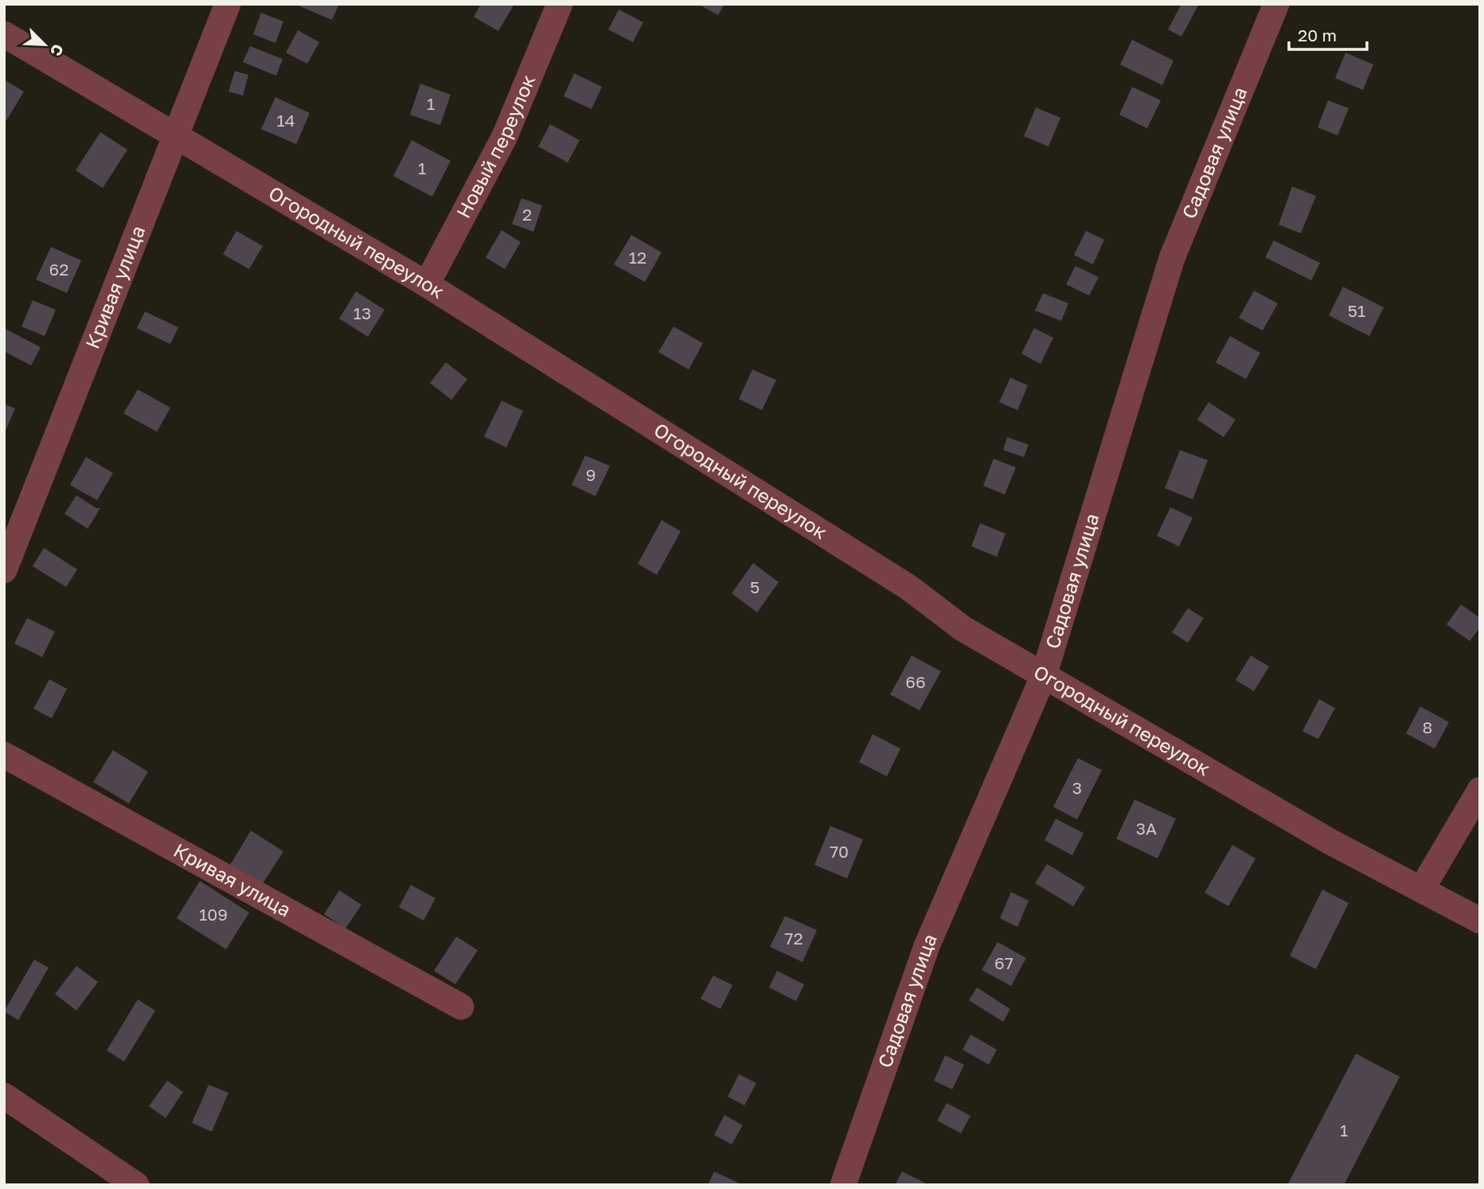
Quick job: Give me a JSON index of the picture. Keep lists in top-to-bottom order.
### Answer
{
  "streets": {
    "street": [
      "Новый переулок",
      "Садовая улица",
      "Огородный переулок",
      "Кривая улица"
    ]
  },
  "crossings": [
    ["Новый переулок", "Огородный переулок"],
    ["Садовая улица", "Огородный переулок"],
    ["Огородный переулок", "Кривая улица"]
  ],
  "house_numbers": [
    "1",
    "14",
    "1",
    "2",
    "12",
    "62",
    "51",
    "13",
    "9",
    "5",
    "66",
    "8",
    "3",
    "3А",
    "70",
    "109",
    "72",
    "67",
    "1"
  ],
  "scale_bar": "20 m",
  "north": "bottom right"
}
